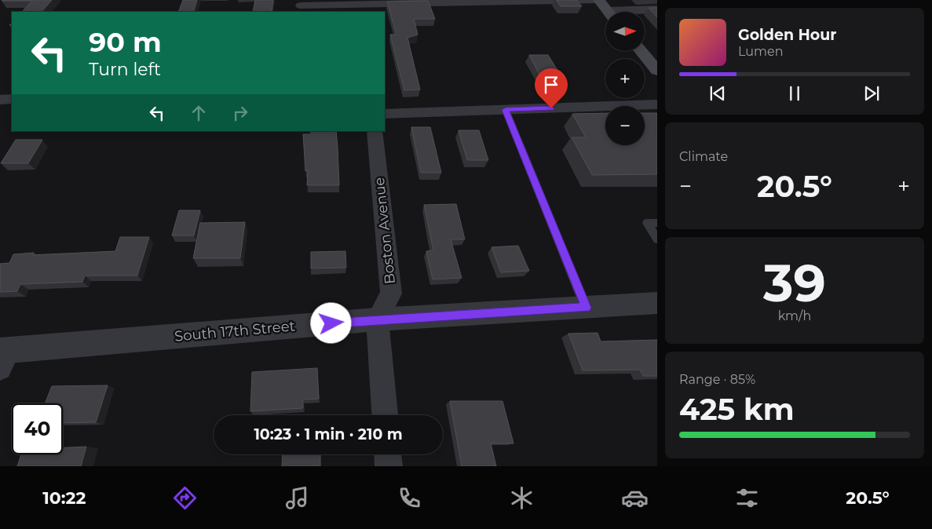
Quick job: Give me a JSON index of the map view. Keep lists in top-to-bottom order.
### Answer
{
  "streets": {
    "street": ["Boston Avenue", "South 17th Street"]
  },
  "crossings": [
    ["Boston Avenue", "South 17th Street"]
  ],
  "north": "right",
  "page": {
    "map_buttons": ["+", "−"],
    "turn": ["90 m", "Turn left"],
    "song": ["Golden Hour", "Lumen"],
    "tile": [
      "Climate",
      ["39", "km/h"],
      ["Range · 85%", "425 km"]
    ],
    "heat": ["−", "20.5°", "+"],
    "limit": "40",
    "trip": "10:23 · 1 min · 210 m",
    "tabs": ["10:22", "20.5°"]
  }
}
